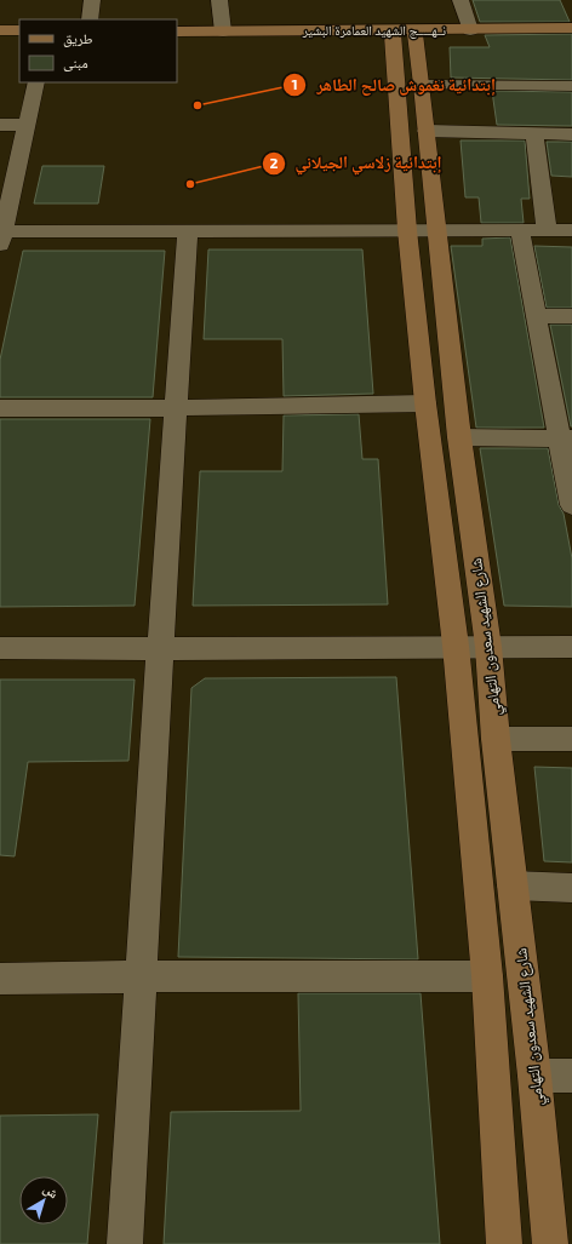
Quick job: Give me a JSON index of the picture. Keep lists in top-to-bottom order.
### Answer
{
  "streets": {
    "street": ["نــهـــــج الشهيد العمامرة البشير", "شارع الشهيد سعدون التهامي"]
  },
  "crossings": [
    ["نــهـــــج الشهيد العمامرة البشير", "شارع الشهيد سعدون التهامي"]
  ],
  "places": ["إبتدائية نغموش صالح الطاهر", "إبتدائية زلاسي الجيلاني"],
  "legend": ["طريق", "مبنى"],
  "north": "top right"
}
